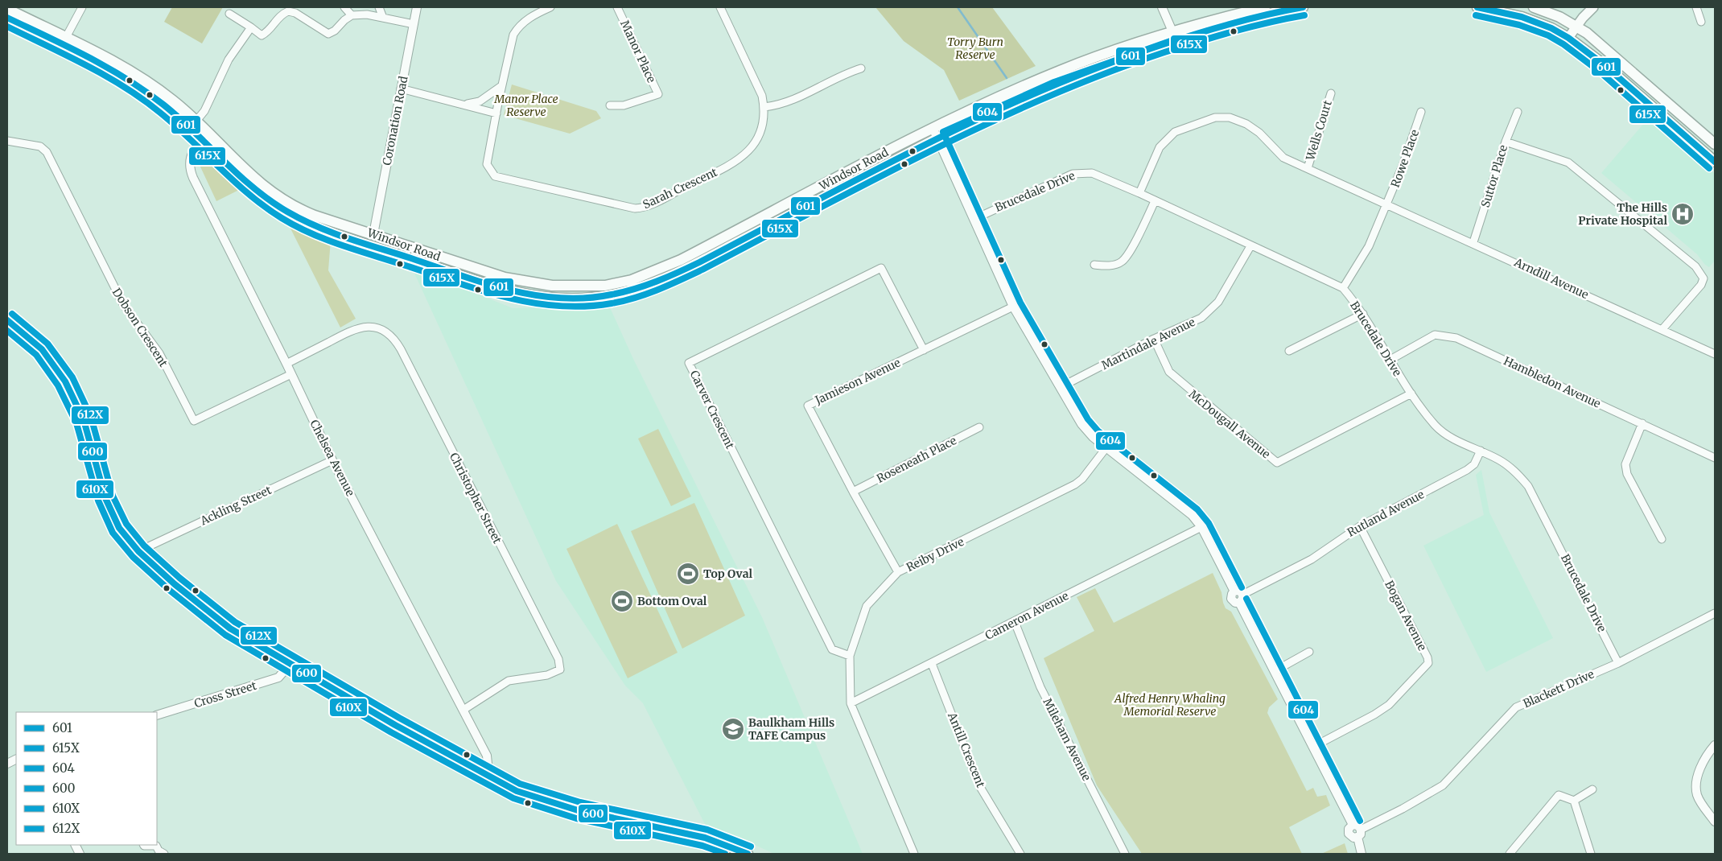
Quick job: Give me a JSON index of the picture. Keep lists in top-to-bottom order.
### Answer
{
  "streets": {
    "main road": ["Windsor Road"],
    "street": [
      "Manor Place",
      "Coronation Road",
      "Wells Court",
      "Rowe Place",
      "Suttor Place",
      "Sarah Crescent",
      "Brucedale Drive",
      "Arndill Avenue",
      "Dobson Crescent",
      "Martindale Avenue",
      "Jamieson Avenue",
      "Hambledon Avenue",
      "Carver Crescent",
      "McDougall Avenue",
      "Chelsea Avenue",
      "Roseneath Place",
      "Christopher Street",
      "Ackling Street",
      "Rutland Avenue",
      "Reiby Drive",
      "Cameron Avenue",
      "Bogan Avenue",
      "Blackett Drive",
      "Cross Street",
      "Mileham Avenue",
      "Antill Crescent"
    ]
  },
  "crossings": [
    ["Coronation Road", "Windsor Road"],
    ["Wells Court", "Arndill Avenue"],
    ["Rowe Place", "Brucedale Drive"],
    ["Rowe Place", "Arndill Avenue"],
    ["Windsor Road", "Chelsea Avenue"],
    ["Suttor Place", "Arndill Avenue"],
    ["Brucedale Drive", "Arndill Avenue"],
    ["Brucedale Drive", "Martindale Avenue"],
    ["Brucedale Drive", "Hambledon Avenue"],
    ["Brucedale Drive", "McDougall Avenue"],
    ["Brucedale Drive", "Rutland Avenue"],
    ["Brucedale Drive", "Blackett Drive"],
    ["Dobson Crescent", "Chelsea Avenue"],
    ["Martindale Avenue", "McDougall Avenue"],
    ["Jamieson Avenue", "Carver Crescent"],
    ["Jamieson Avenue", "Roseneath Place"],
    ["Jamieson Avenue", "Reiby Drive"],
    ["Carver Crescent", "Reiby Drive"],
    ["Chelsea Avenue", "Christopher Street"],
    ["Chelsea Avenue", "Ackling Street"],
    ["Rutland Avenue", "Bogan Avenue"],
    ["Reiby Drive", "Cameron Avenue"],
    ["Cameron Avenue", "Mileham Avenue"],
    ["Cameron Avenue", "Antill Crescent"]
  ],
  "parks": ["Torry Burn Reserve", "Manor Place Reserve", "Alfred Henry Whaling Memorial Reserve"],
  "places": {
    "hospital": ["The Hills Private Hospital"],
    "sports": ["Top Oval", "Bottom Oval"],
    "school or university": ["Baulkham Hills TAFE Campus"]
  },
  "lines": [
    "transit line 601",
    "transit line 615X",
    "transit line 604",
    "transit line 612X",
    "transit line 600",
    "transit line 610X"
  ],
  "legend": [
    "601",
    "615X",
    "604",
    "600",
    "610X",
    "612X"
  ]
}
